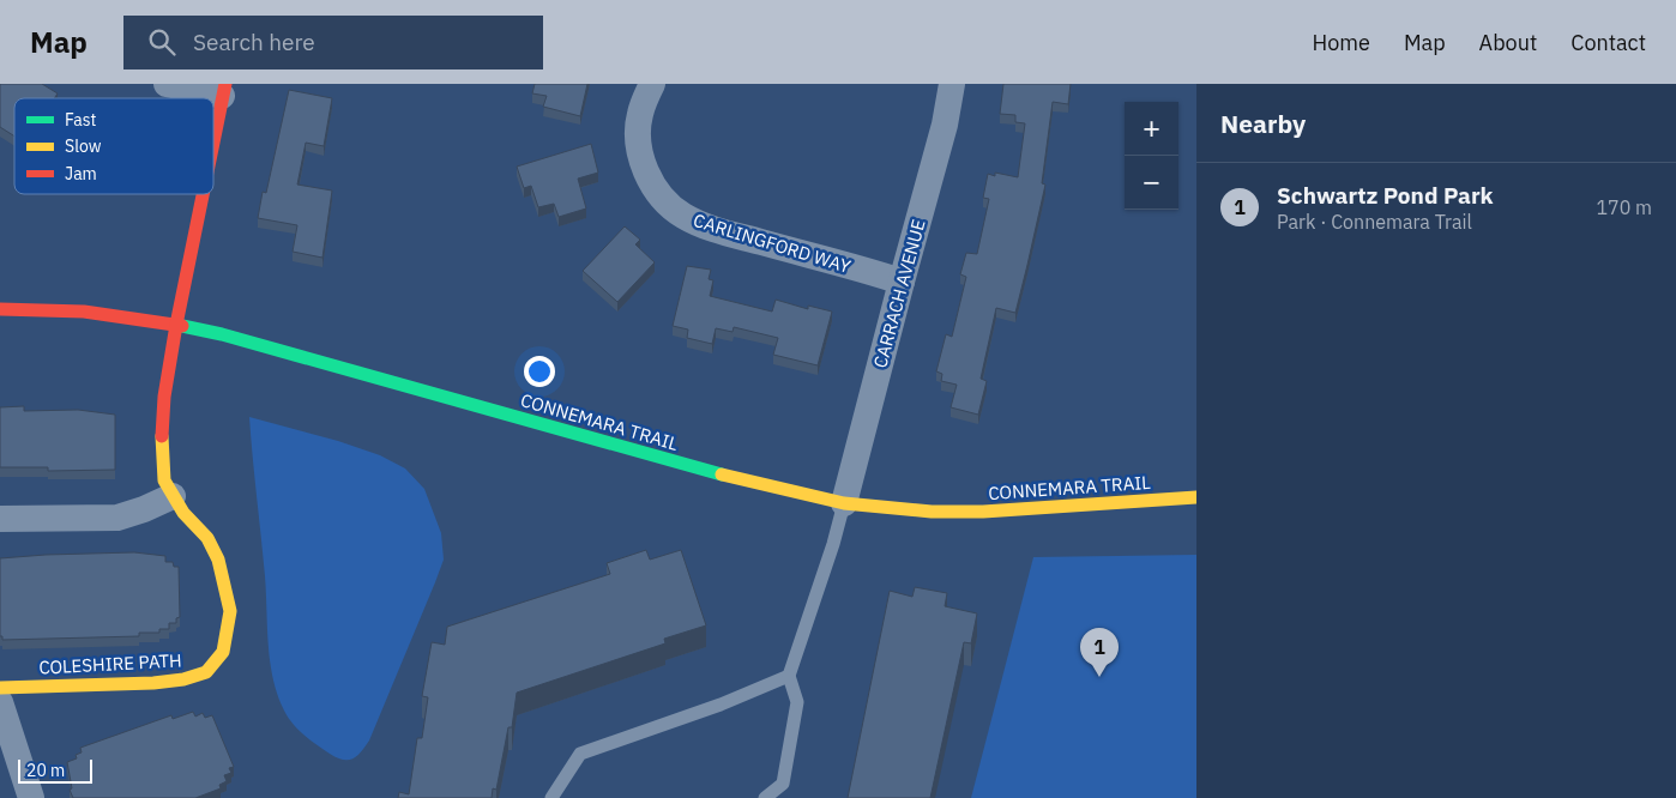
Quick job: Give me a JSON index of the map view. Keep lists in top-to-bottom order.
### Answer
{
  "streets": {
    "street": [
      "CARLINGFORD WAY",
      "CARRACH AVENUE",
      "CONNEMARA TRAIL",
      "COLESHIRE PATH"
    ]
  },
  "crossings": [
    ["CARLINGFORD WAY", "CARRACH AVENUE"],
    ["CARRACH AVENUE", "CONNEMARA TRAIL"],
    ["CONNEMARA TRAIL", "COLESHIRE PATH"]
  ],
  "legend": ["Fast", "Slow", "Jam"],
  "scale_bar": "20 m",
  "page": {
    "header": "Map",
    "search": "Search here",
    "nav": [
      "Home",
      "Map",
      "About",
      "Contact"
    ],
    "heading": "Nearby",
    "map_buttons": ["+", "−"],
    "list": [
      {
        "mark": "1",
        "name": "Schwartz Pond Park",
        "note": "Park · Connemara Trail",
        "value": "170 m"
      }
    ],
    "pins": "1",
    "scale": "20 m"
  }
}
